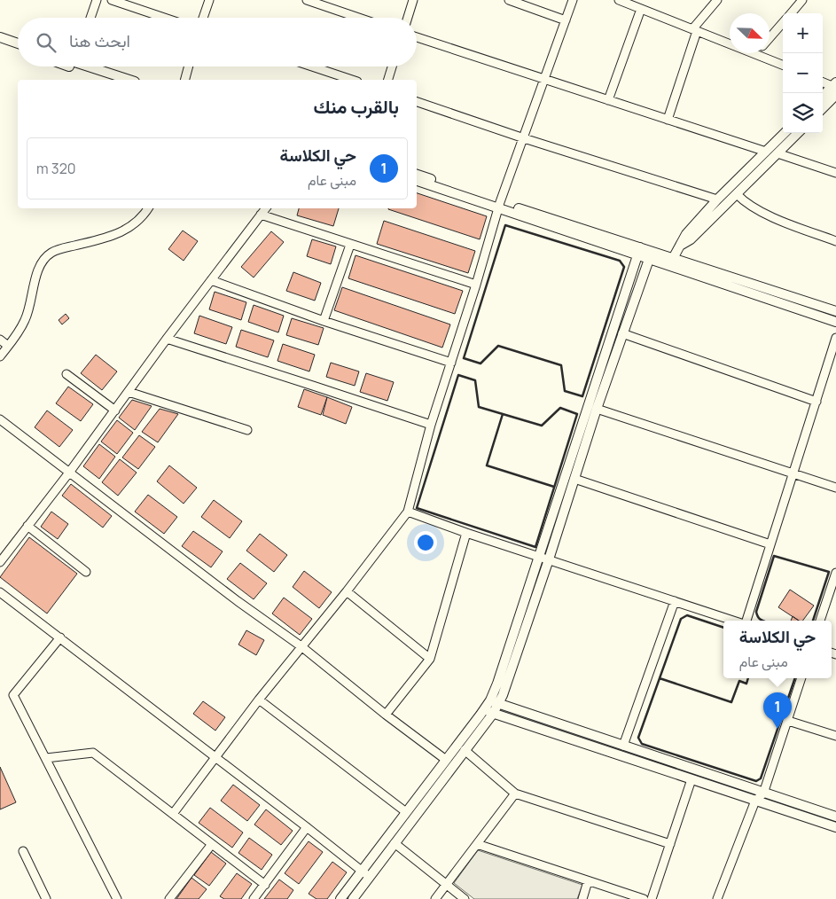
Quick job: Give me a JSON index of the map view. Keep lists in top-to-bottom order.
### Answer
{
  "north": "bottom right",
  "page": {
    "map_buttons": ["+", "−"],
    "search": "ابحث هنا",
    "heading": "بالقرب منك",
    "list": [
      {
        "mark": "1",
        "name": "حي الكلاسة",
        "note": "مبنى عام",
        "value": "320 m"
      }
    ],
    "popup": ["حي الكلاسة", "مبنى عام"],
    "pins": "1"
  }
}
